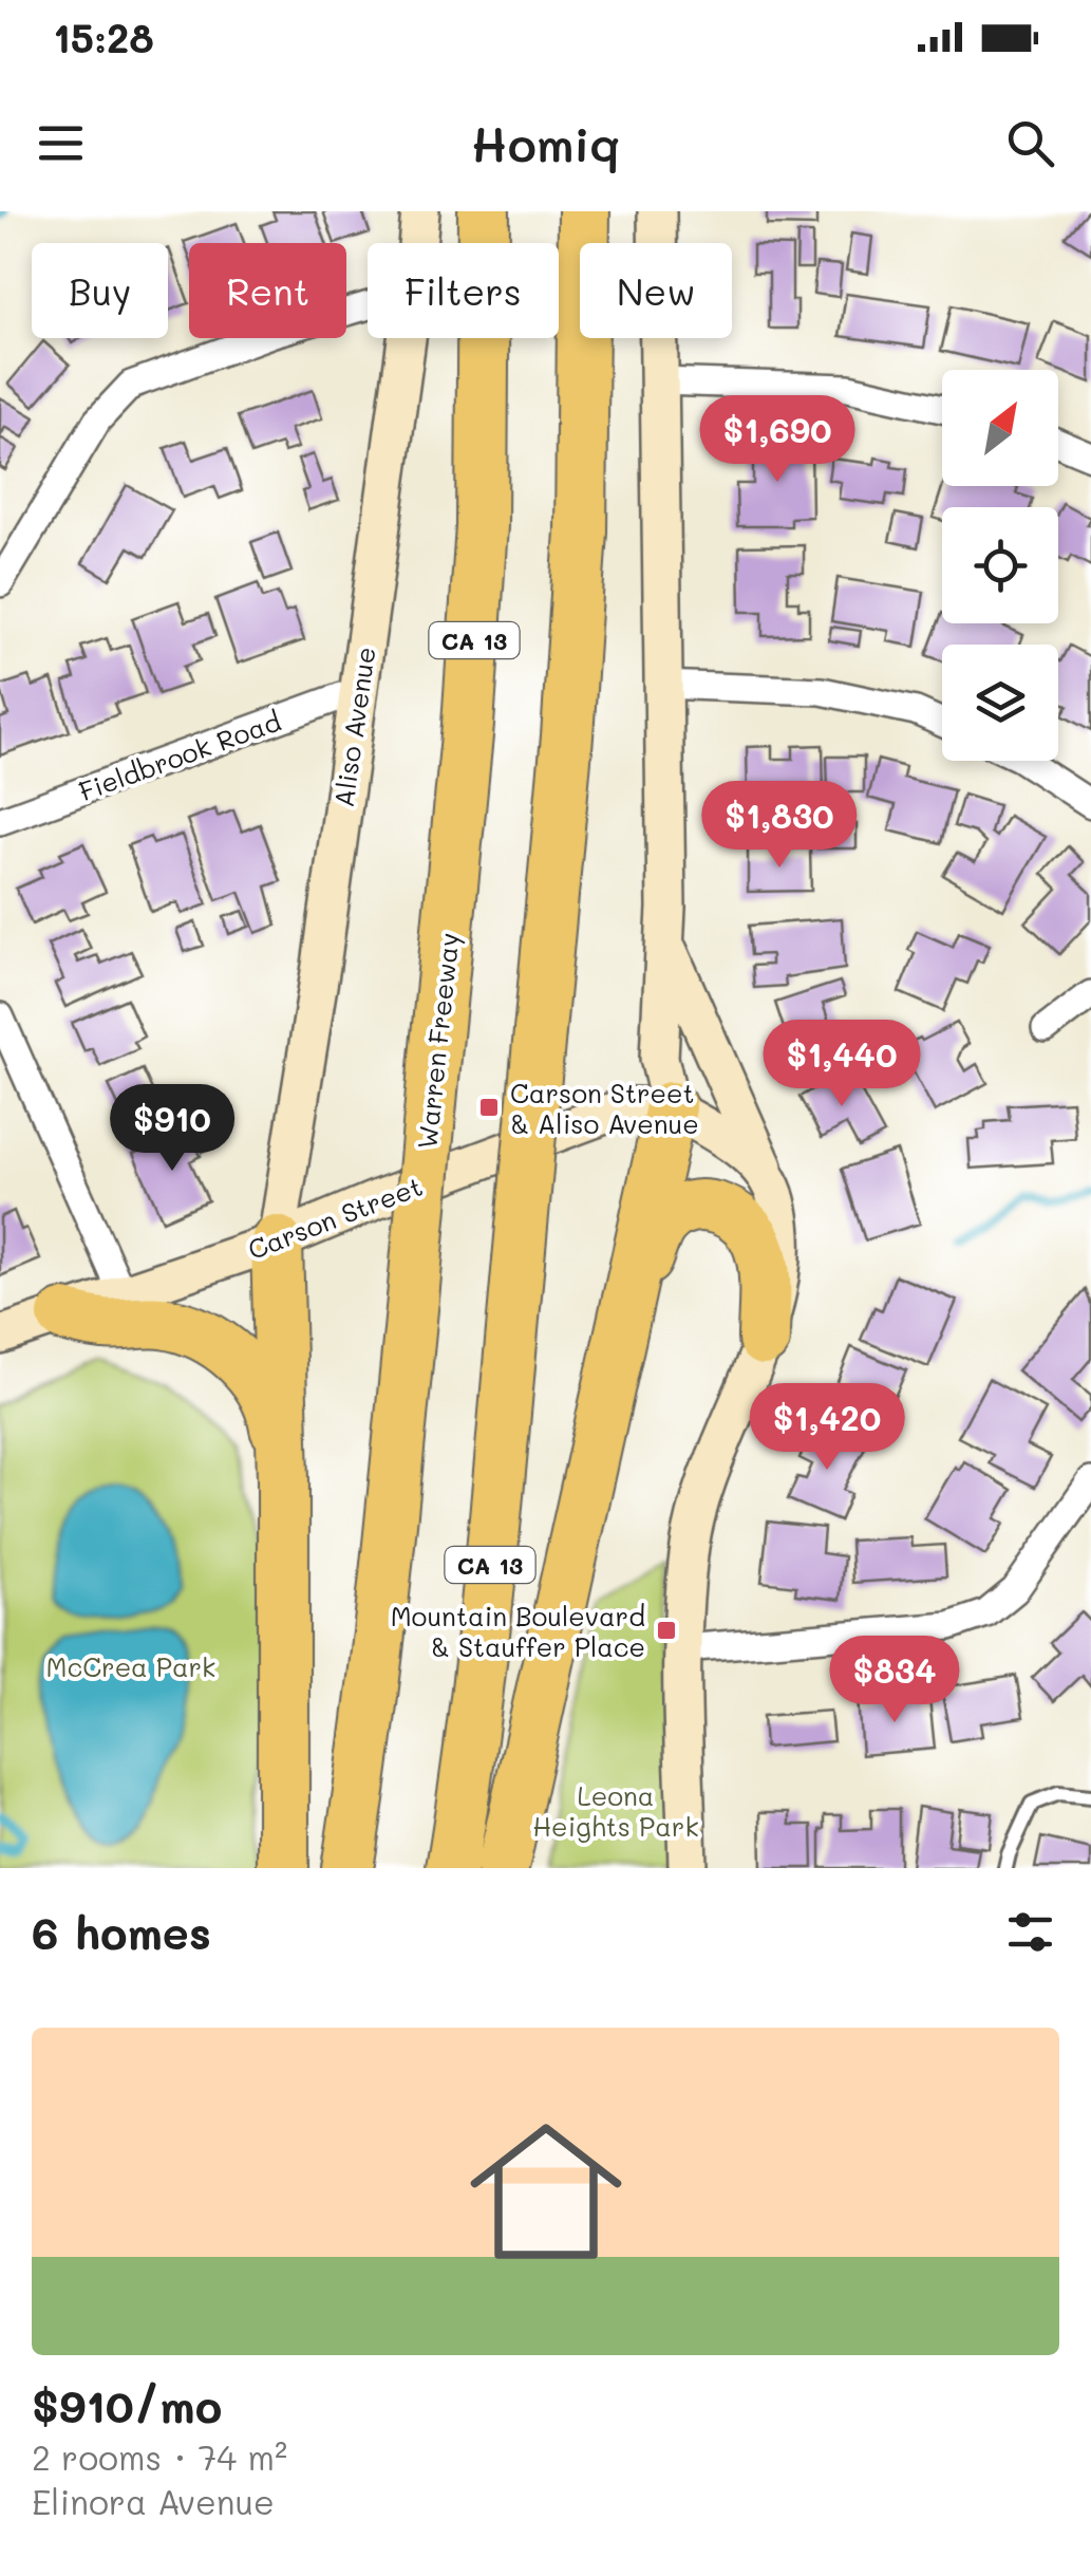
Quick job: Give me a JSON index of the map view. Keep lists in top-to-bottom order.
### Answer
{
  "streets": {
    "highway": ["CA 13", "Warren Freeway"],
    "main road": ["Aliso Avenue", "Carson Street"],
    "street": ["Fieldbrook Road"]
  },
  "crossings": [
    ["Aliso Avenue", "Fieldbrook Road"],
    ["Aliso Avenue", "Carson Street"]
  ],
  "parks": ["McCrea Park", "Leona Heights Park"],
  "places": {
    "transit": ["Carson Street & Aliso Avenue", "Mountain Boulevard & Stauffer Place"]
  },
  "north": "top right",
  "page": {
    "status": "15:28",
    "header": "Homiq",
    "chip": [
      "Buy",
      "Rent",
      "Filters",
      "New"
    ],
    "price": [
      "$1,690",
      "$1,830",
      "$1,440",
      "$910",
      "$1,420",
      "$834"
    ],
    "heading": "6 homes",
    "list": [
      {
        "name": "$910/mo",
        "note": "2 rooms · 74 m² · Elinora Avenue"
      }
    ]
  }
}
